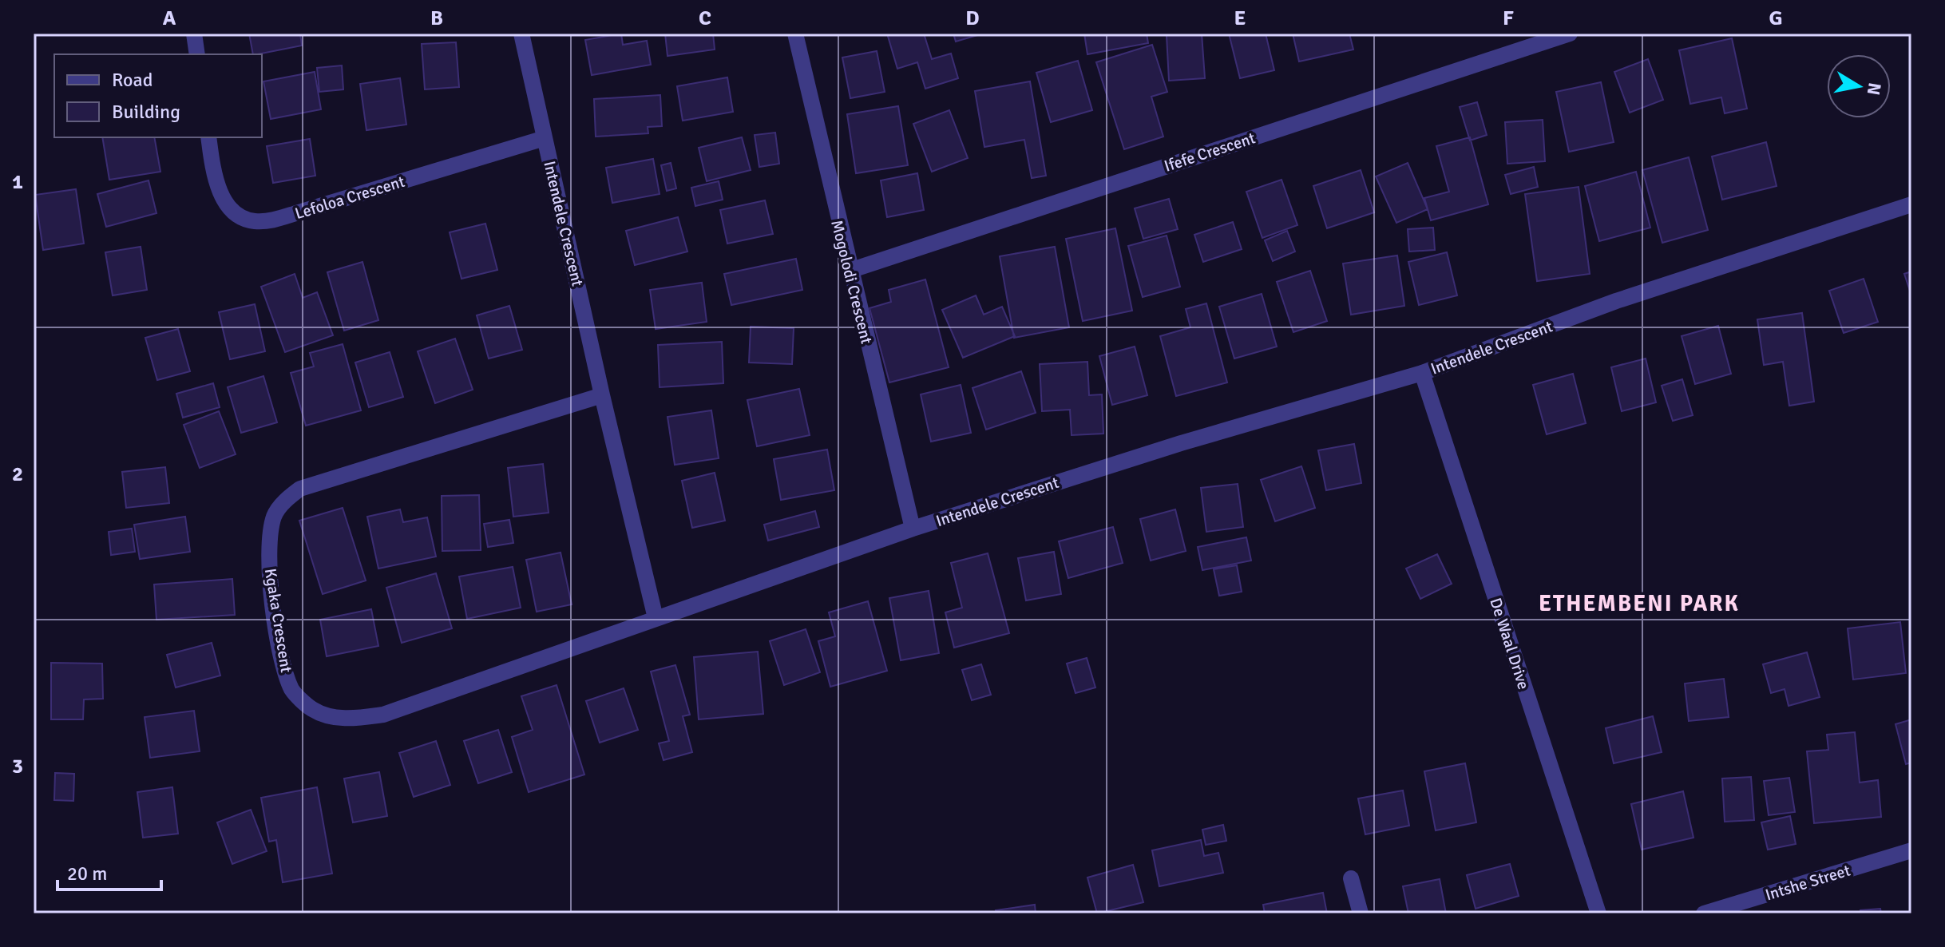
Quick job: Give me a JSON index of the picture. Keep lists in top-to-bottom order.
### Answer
{
  "streets": {
    "street": [
      "Ifefe Crescent",
      "Lefoloa Crescent",
      "Intendele Crescent",
      "Mogolodi Crescent",
      "Kgaka Crescent",
      "De Waal Drive",
      "Intshe Street"
    ]
  },
  "crossings": [
    ["Ifefe Crescent", "Mogolodi Crescent"],
    ["Lefoloa Crescent", "Intendele Crescent"],
    ["Intendele Crescent", "Mogolodi Crescent"],
    ["Intendele Crescent", "Kgaka Crescent"],
    ["Intendele Crescent", "De Waal Drive"]
  ],
  "districts": ["ETHEMBENI PARK"],
  "legend": ["Road", "Building"],
  "scale_bar": "20 m",
  "north": "right",
  "grid": {
    "columns": [
      "A",
      "B",
      "C",
      "D",
      "E",
      "F",
      "G"
    ],
    "rows": ["1", "2", "3"]
  }
}
